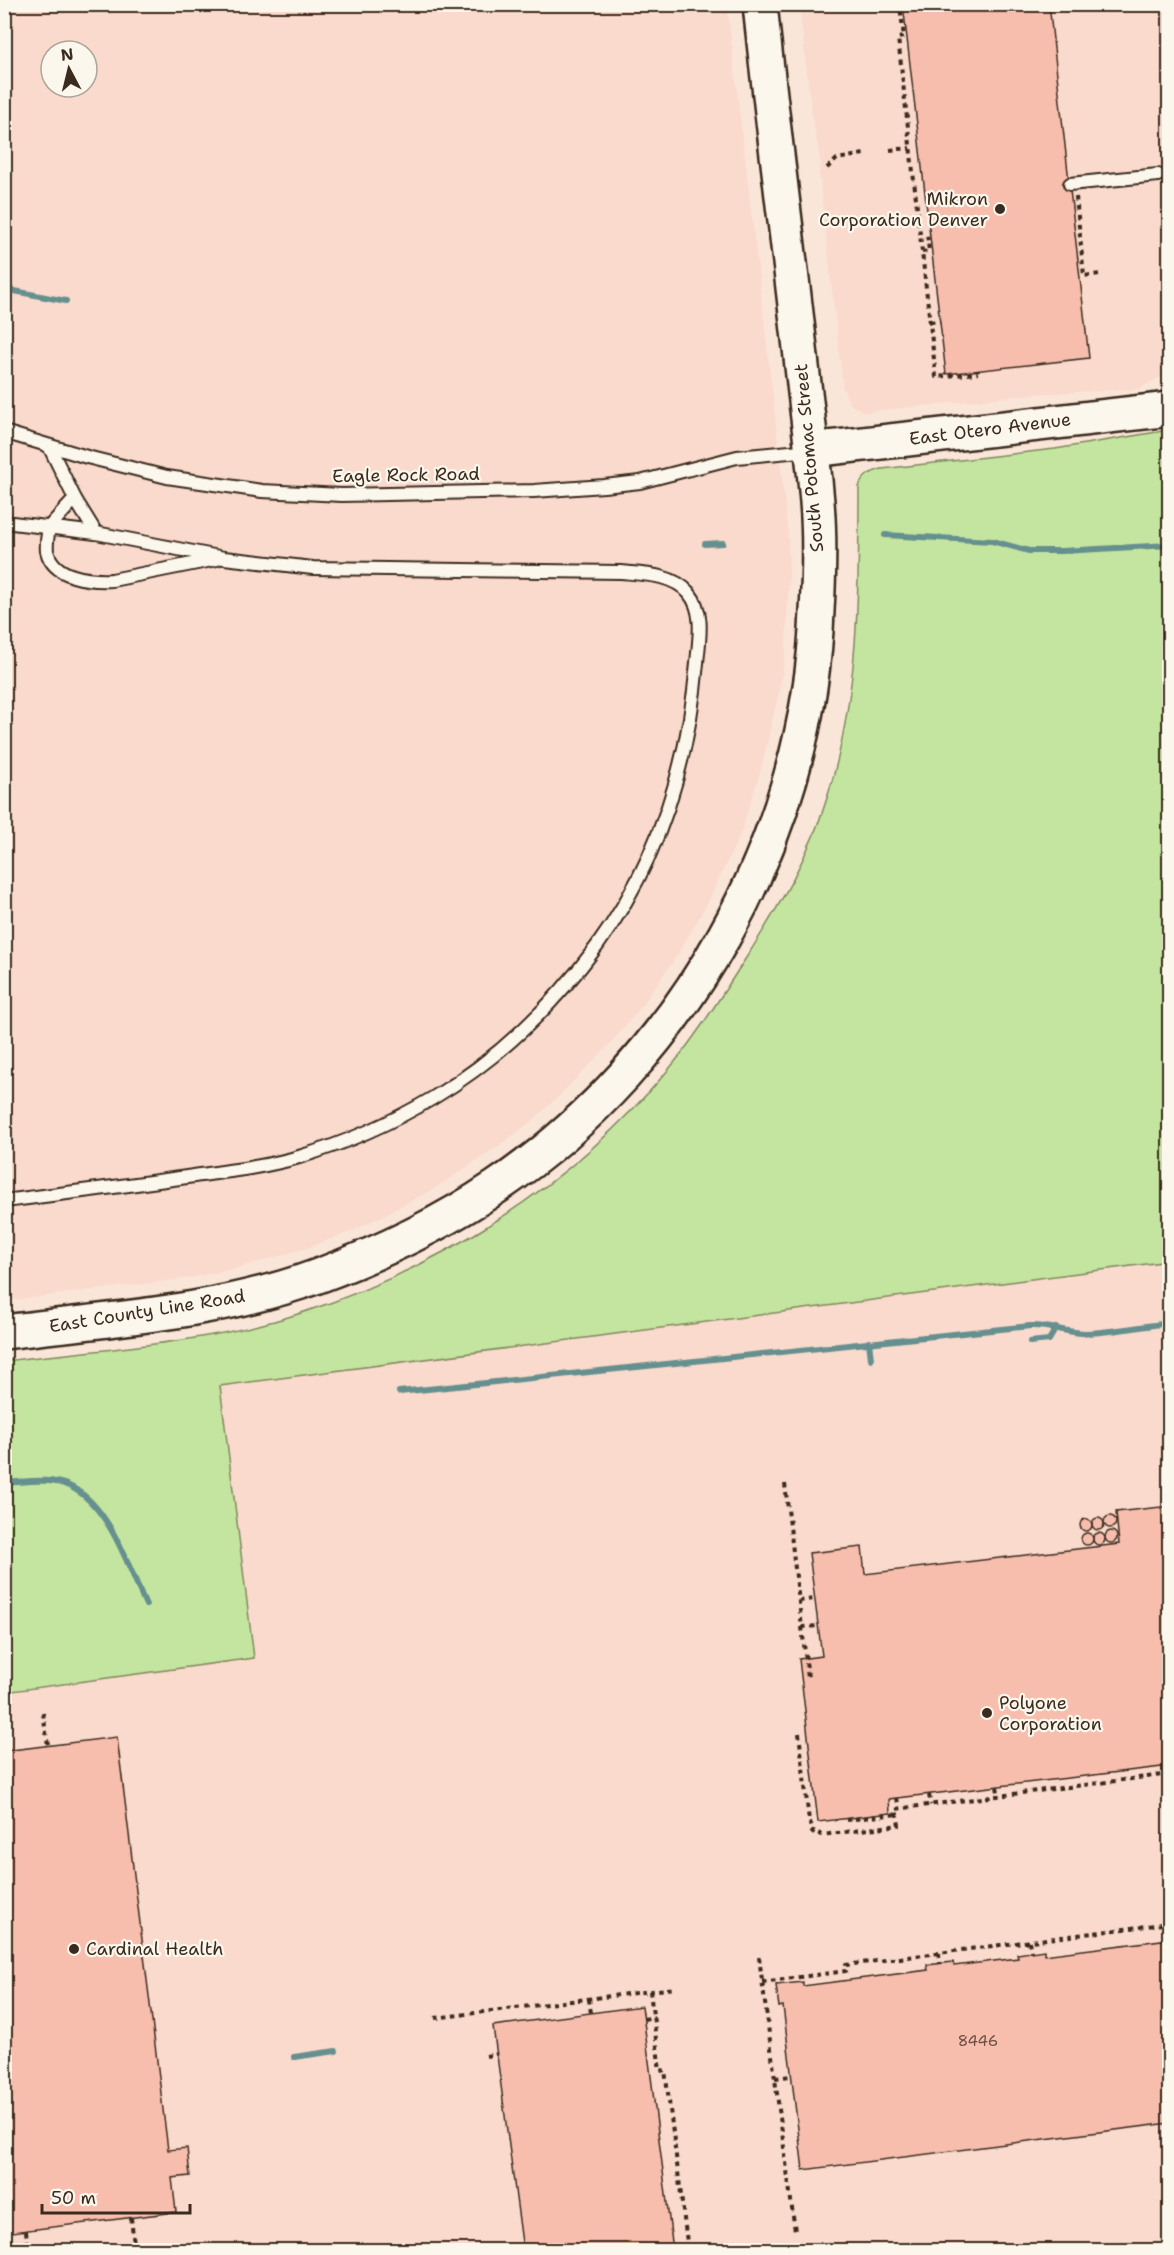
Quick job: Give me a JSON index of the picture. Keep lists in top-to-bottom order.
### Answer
{
  "streets": {
    "main road": ["East Otero Avenue", "South Potomac Street", "East County Line Road"],
    "lane": ["Eagle Rock Road"]
  },
  "crossings": [
    ["East Otero Avenue", "South Potomac Street"],
    ["East Otero Avenue", "Eagle Rock Road"],
    ["South Potomac Street", "Eagle Rock Road"],
    ["South Potomac Street", "East County Line Road"]
  ],
  "places": ["Mikron Corporation Denver", "Polyone Corporation", "Cardinal Health"],
  "house_numbers": ["8446"],
  "scale_bar": "50 m",
  "north": "top"
}
